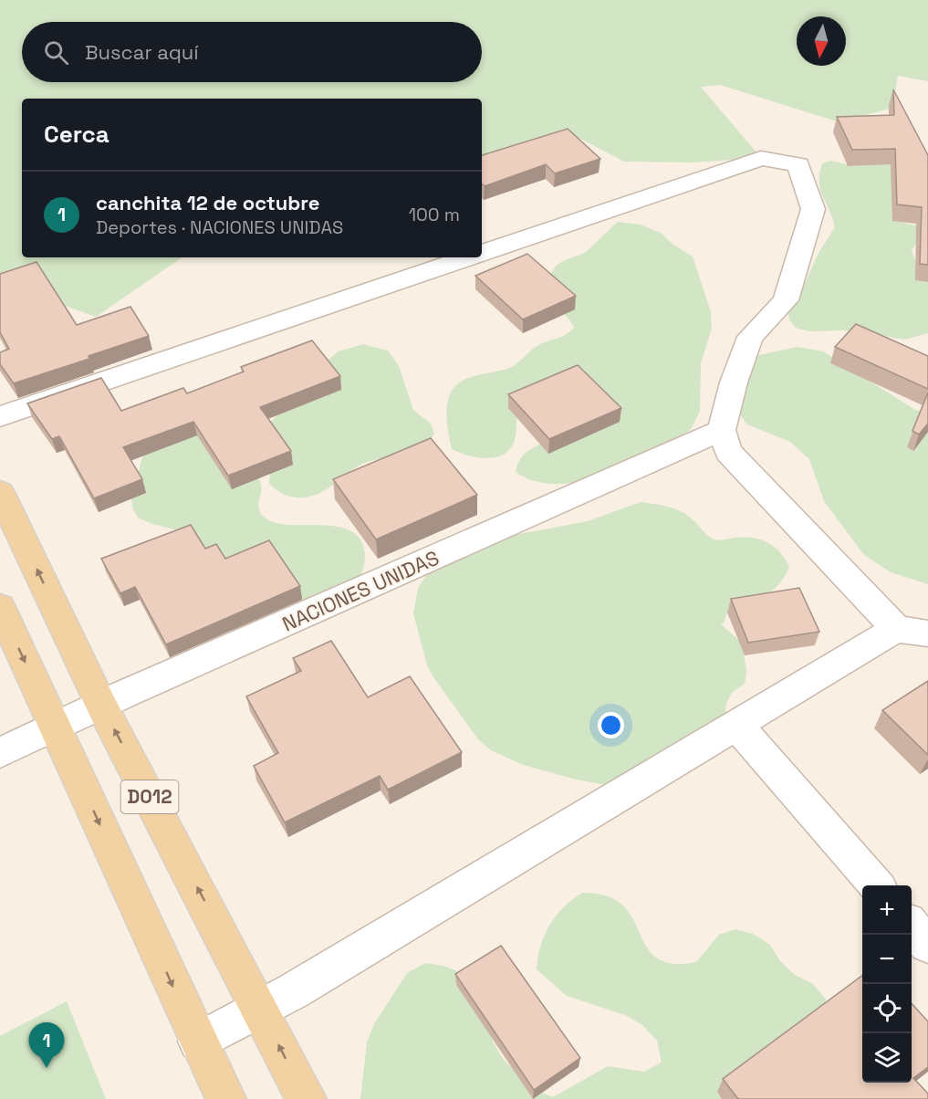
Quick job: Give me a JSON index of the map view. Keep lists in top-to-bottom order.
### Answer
{
  "streets": {
    "main road": ["D012"],
    "street": ["NACIONES UNIDAS"]
  },
  "crossings": [
    ["NACIONES UNIDAS", "D012"]
  ],
  "north": "bottom",
  "page": {
    "search": "Buscar aquí",
    "heading": "Cerca",
    "list": [
      {
        "mark": "1",
        "name": "canchita 12 de octubre",
        "note": "Deportes · NACIONES UNIDAS",
        "value": "100 m"
      }
    ],
    "map_buttons": ["+", "−"],
    "pins": "1"
  }
}
